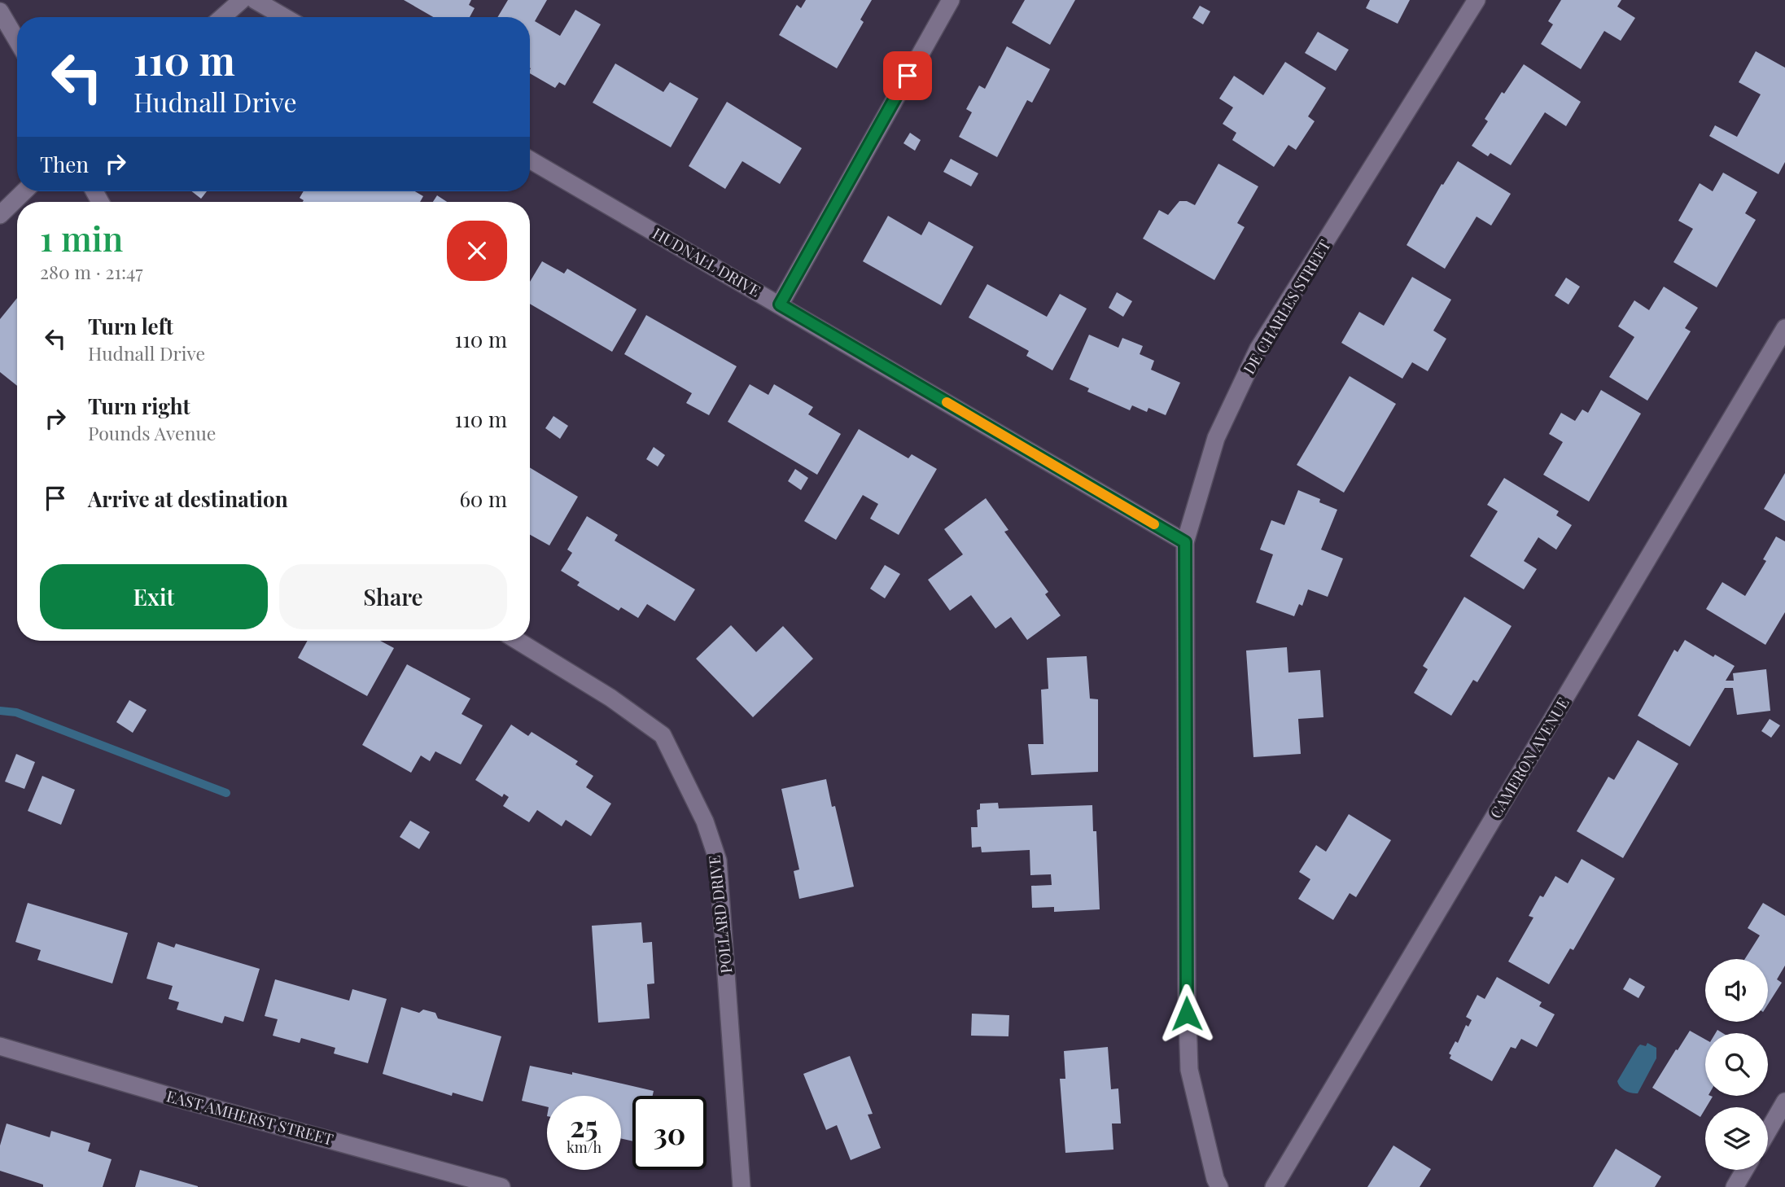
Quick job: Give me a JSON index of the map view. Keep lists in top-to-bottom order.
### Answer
{
  "streets": {
    "street": [
      "HUDNALL DRIVE",
      "DE CHARLES STREET",
      "CAMERON AVENUE",
      "POLLARD DRIVE",
      "EAST AMHERST STREET"
    ]
  },
  "crossings": [
    ["HUDNALL DRIVE", "DE CHARLES STREET"]
  ],
  "page": {
    "turn": ["110 m", "Hudnall Drive"],
    "then": "Then",
    "heading": ["1 min", "280 m · 21:47"],
    "list": [
      {
        "name": "Turn left",
        "note": "Hudnall Drive",
        "value": "110 m"
      },
      {
        "name": "Turn right",
        "note": "Pounds Avenue",
        "value": "110 m"
      },
      {
        "name": "Arrive at destination",
        "value": "60 m"
      }
    ],
    "buttons": ["Exit", "Share"],
    "speed": "25 km/h",
    "limit": "30"
  }
}
